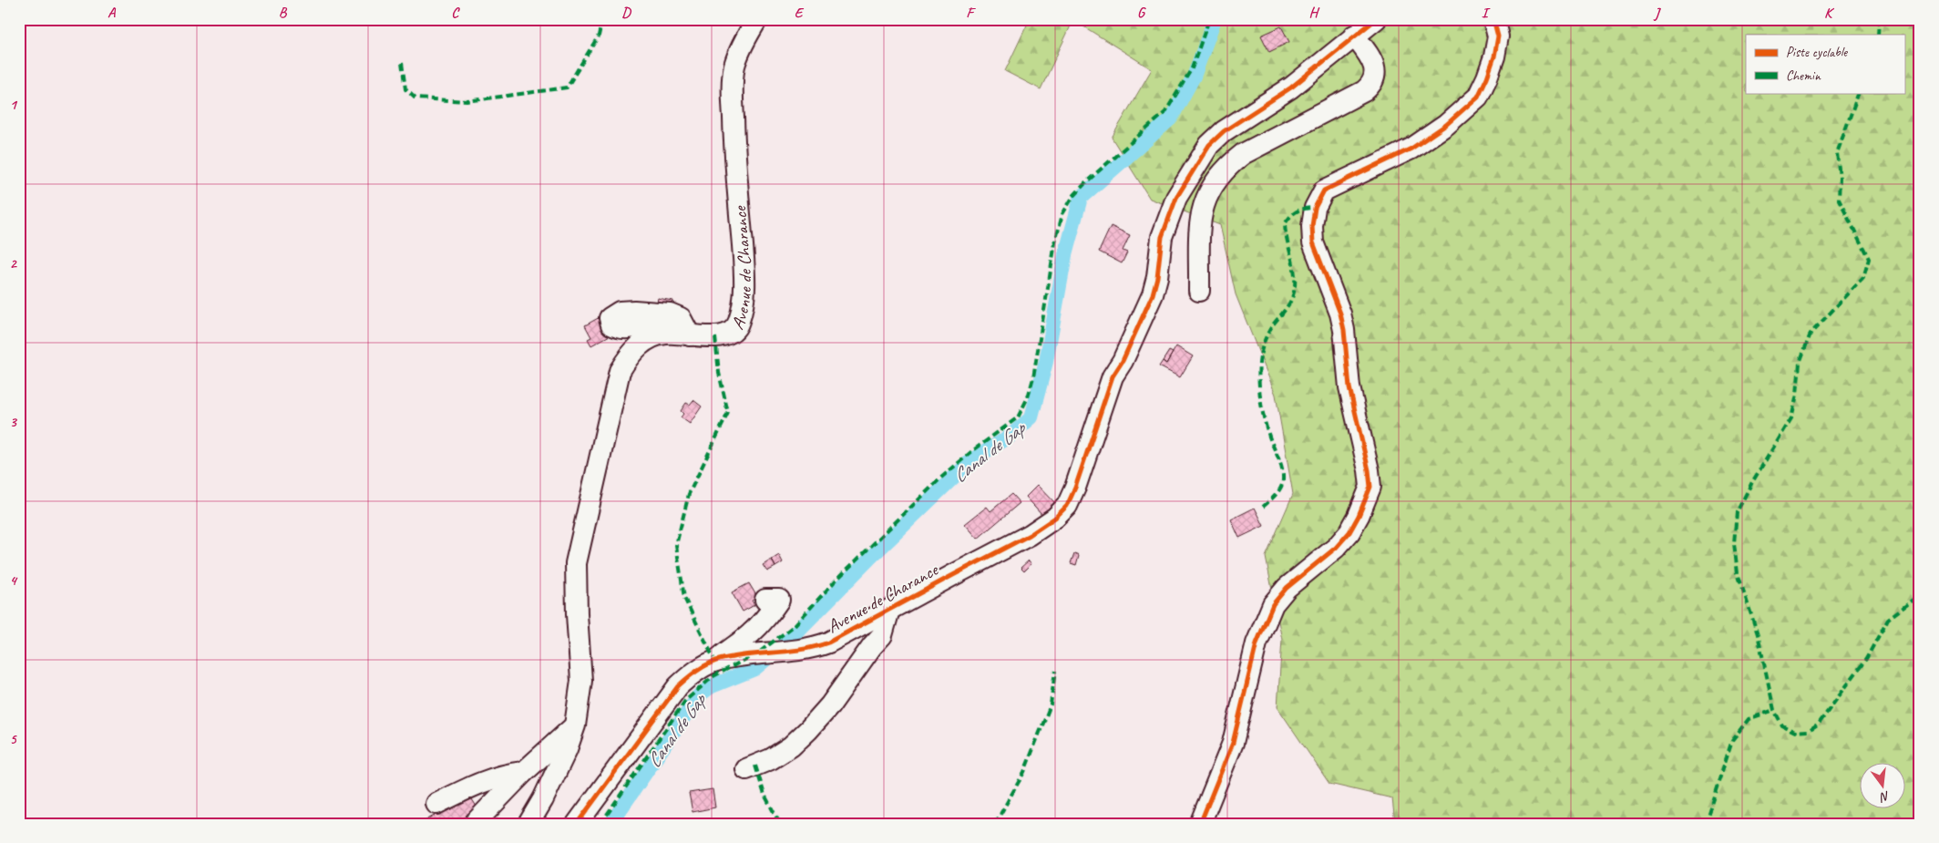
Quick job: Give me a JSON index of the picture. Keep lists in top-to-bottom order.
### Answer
{
  "streets": {
    "street": ["Avenue de Charance"]
  },
  "water": ["Canal de Gap"],
  "legend": ["Piste cyclable", "Chemin"],
  "north": "bottom",
  "grid": {
    "columns": [
      "A",
      "B",
      "C",
      "D",
      "E",
      "F",
      "G",
      "H",
      "I",
      "J",
      "K"
    ],
    "rows": [
      "1",
      "2",
      "3",
      "4",
      "5"
    ]
  }
}
